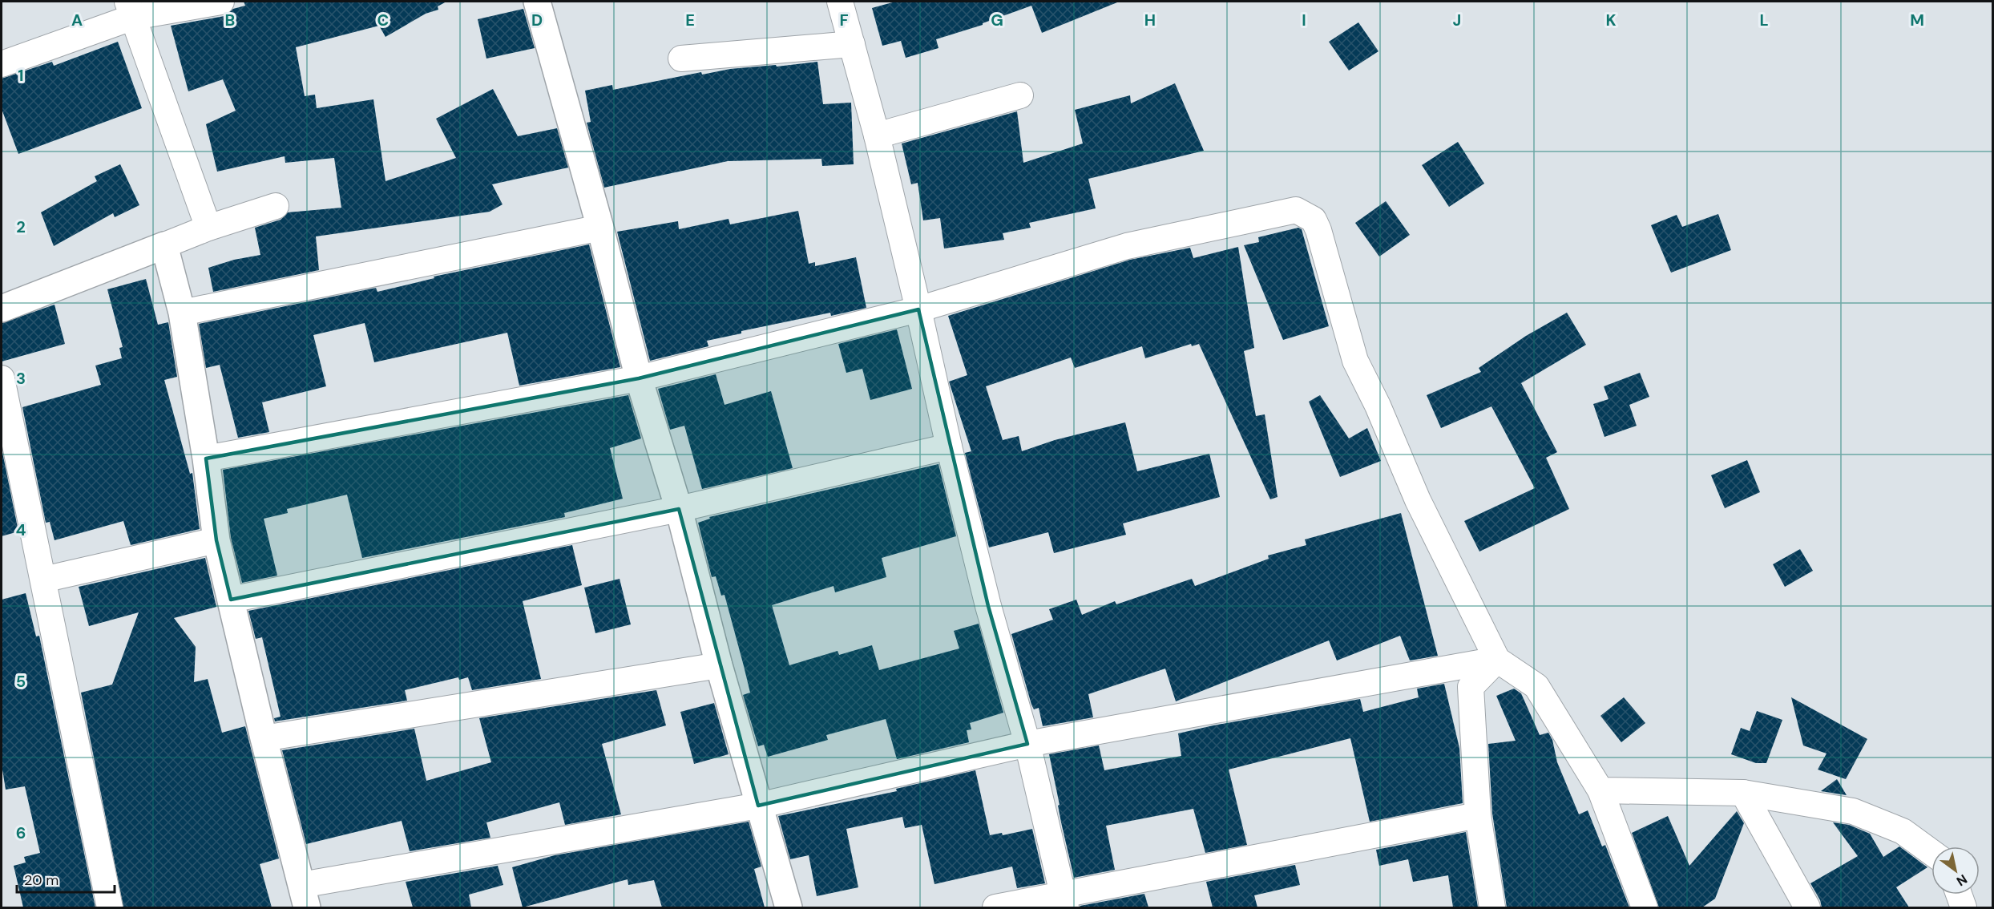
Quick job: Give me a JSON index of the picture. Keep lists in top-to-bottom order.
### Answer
{
  "scale_bar": "20 m",
  "north": "bottom right",
  "grid": {
    "columns": [
      "A",
      "B",
      "C",
      "D",
      "E",
      "F",
      "G",
      "H",
      "I",
      "J",
      "K",
      "L",
      "M"
    ],
    "rows": [
      "1",
      "2",
      "3",
      "4",
      "5",
      "6"
    ]
  }
}
